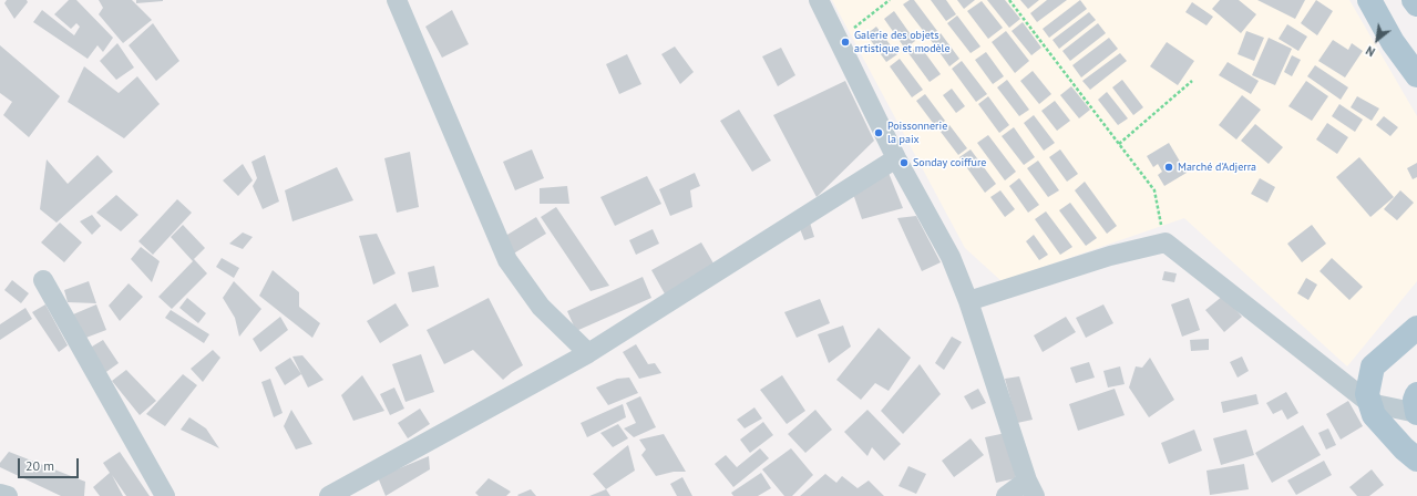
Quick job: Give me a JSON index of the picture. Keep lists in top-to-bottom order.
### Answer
{
  "places": [
    "Galerie des objets artistique et modèle",
    "Poissonnerie la paix",
    "Sonday coiffure",
    "Marché d'Adjerra"
  ],
  "scale_bar": "20 m",
  "north": "bottom left"
}
